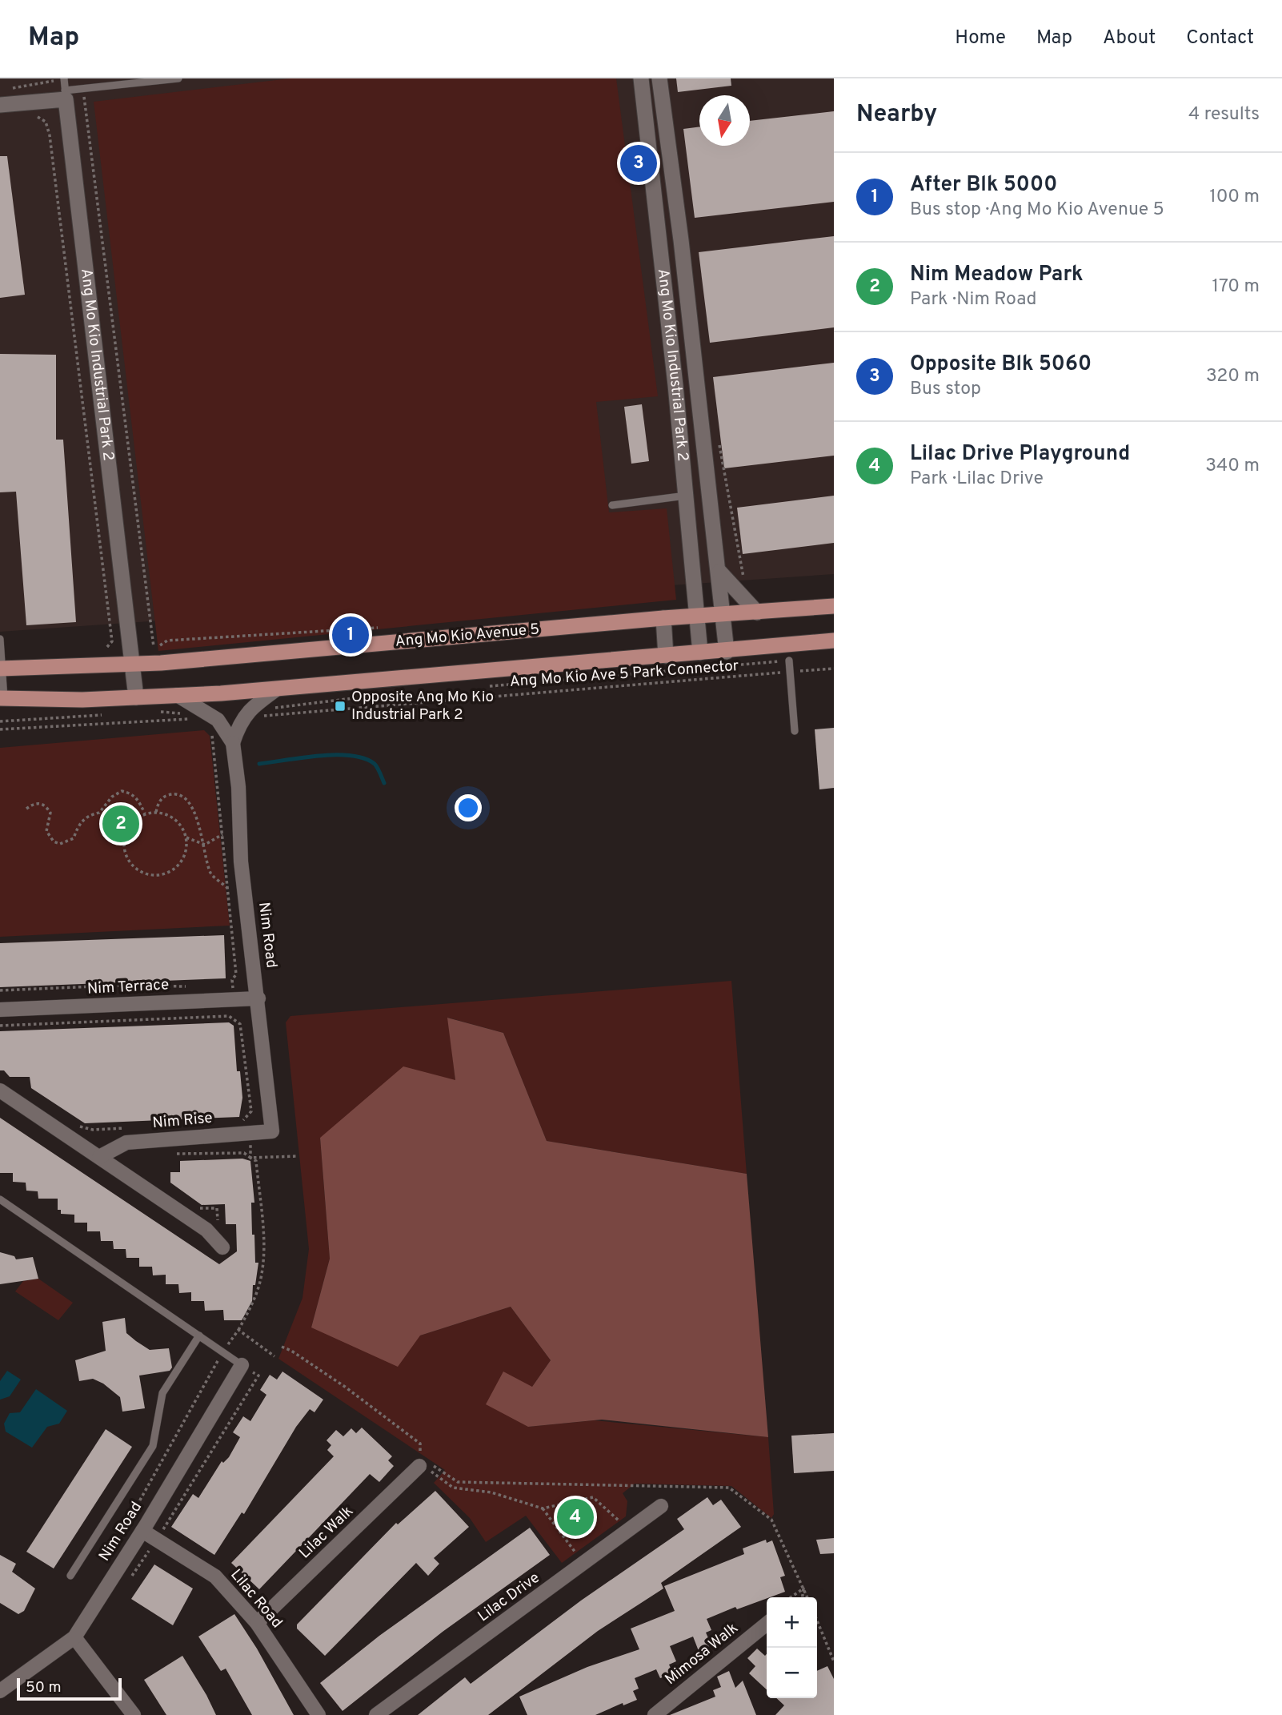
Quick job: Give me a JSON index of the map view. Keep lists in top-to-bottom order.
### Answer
{
  "streets": {
    "main road": ["Ang Mo Kio Avenue 5"],
    "street": [
      "Ang Mo Kio Industrial Park 2",
      "Nim Road",
      "Nim Terrace",
      "Nim Rise",
      "Lilac Walk",
      "Lilac Drive",
      "Lilac Road",
      "Mimosa Walk"
    ],
    "path": ["Ang Mo Kio Ave 5 Park Connector"]
  },
  "crossings": [
    ["Ang Mo Kio Industrial Park 2", "Ang Mo Kio Avenue 5"],
    ["Nim Road", "Nim Terrace"],
    ["Nim Road", "Nim Rise"],
    ["Nim Road", "Lilac Road"],
    ["Lilac Walk", "Lilac Road"]
  ],
  "places": {
    "transit": ["Opposite Ang Mo Kio Industrial Park 2"]
  },
  "scale_bar": "50 m",
  "north": "bottom",
  "page": {
    "header": "Map",
    "nav": [
      "Home",
      "Map",
      "About",
      "Contact"
    ],
    "heading": ["Nearby", "4 results"],
    "pins": [
      "3",
      "1",
      "2",
      "4"
    ],
    "list": [
      {
        "mark": "1",
        "name": "After Blk 5000",
        "note": "Bus stop · Ang Mo Kio Avenue 5",
        "value": "100 m"
      },
      {
        "mark": "2",
        "name": "Nim Meadow Park",
        "note": "Park · Nim Road",
        "value": "170 m"
      },
      {
        "mark": "3",
        "name": "Opposite Blk 5060",
        "note": "Bus stop",
        "value": "320 m"
      },
      {
        "mark": "4",
        "name": "Lilac Drive Playground",
        "note": "Park · Lilac Drive",
        "value": "340 m"
      }
    ],
    "map_buttons": ["+", "−"],
    "scale": "50 m"
  }
}
